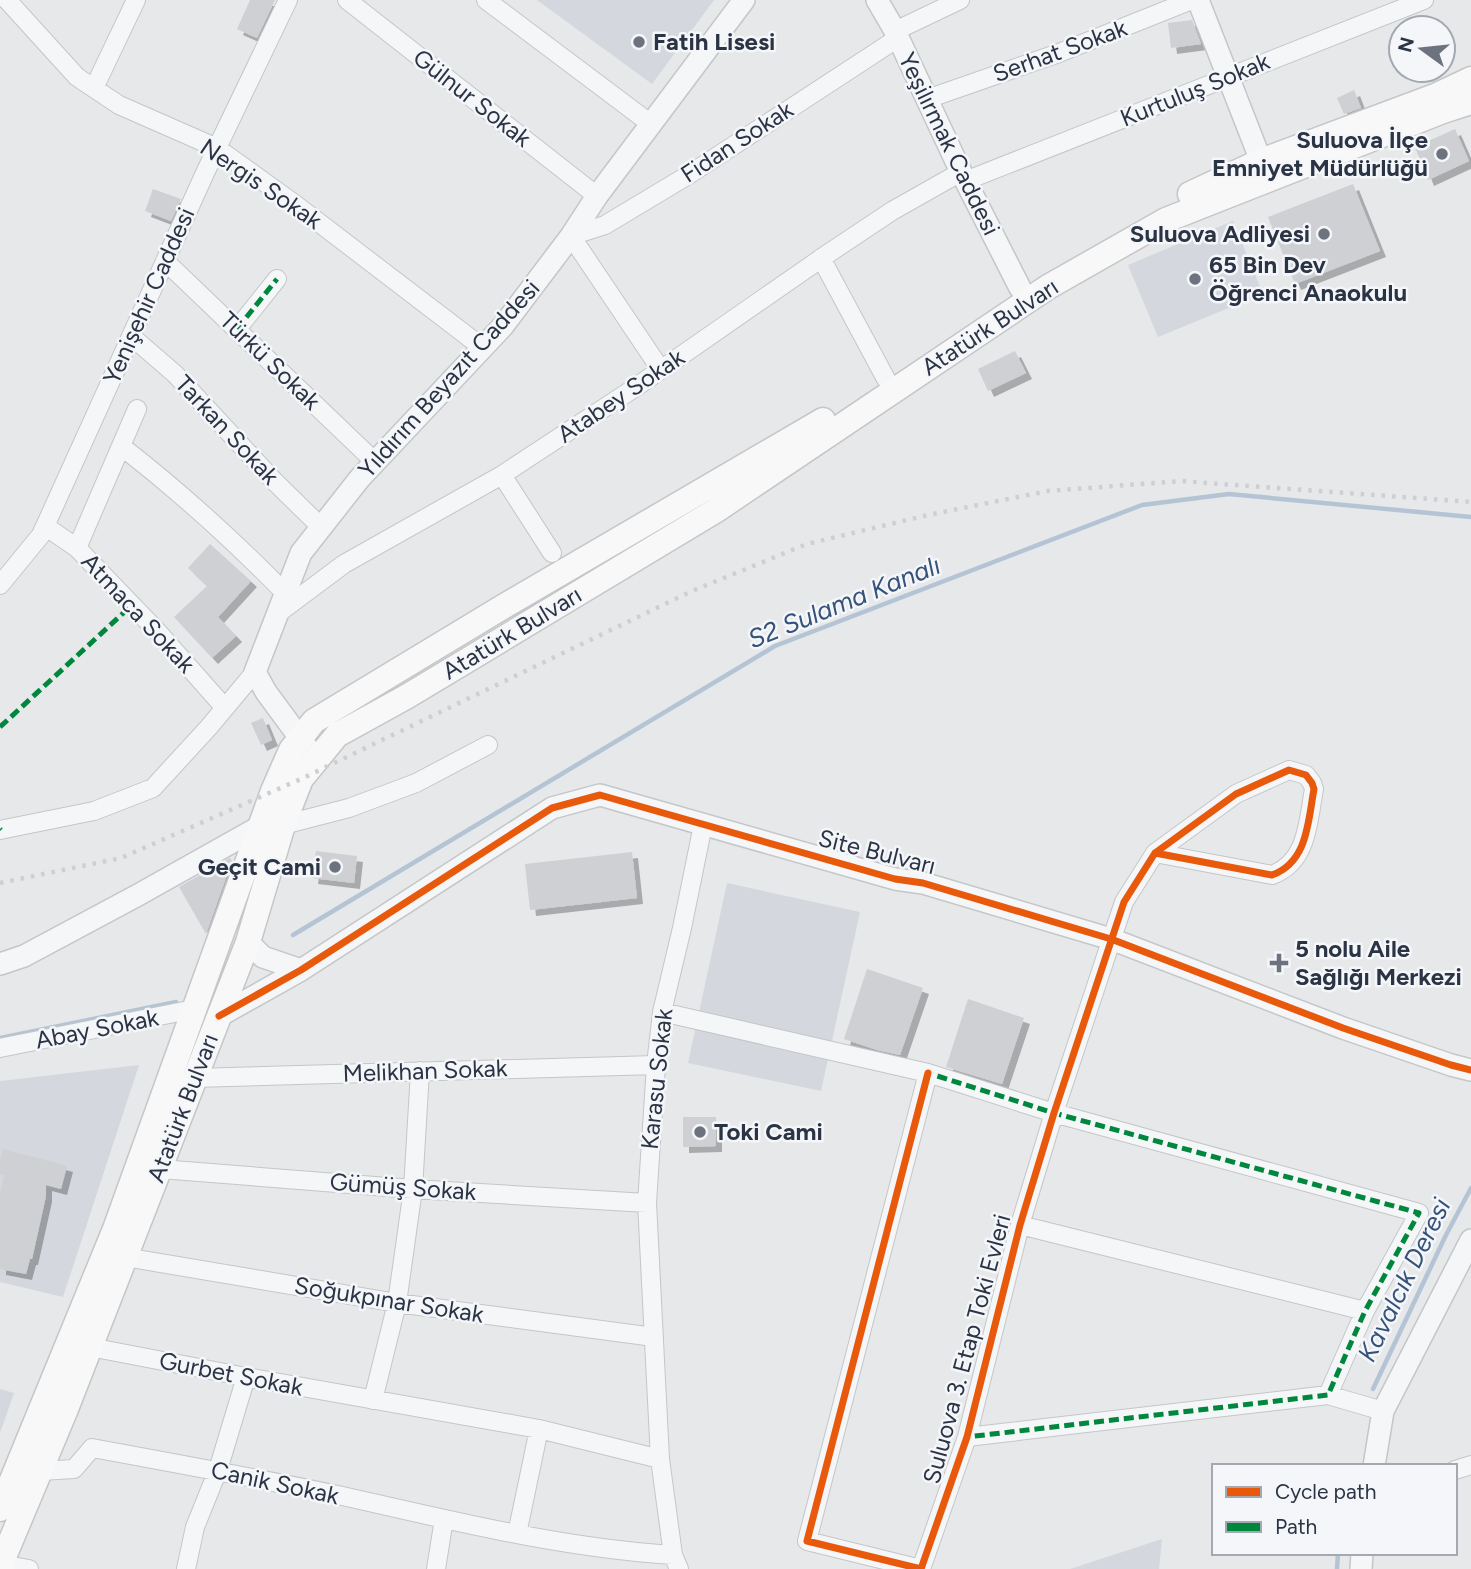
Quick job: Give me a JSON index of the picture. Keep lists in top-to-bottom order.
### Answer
{
  "streets": {
    "main road": ["Atatürk Bulvarı"],
    "street": [
      "Serhat Sokak",
      "Kurtuluş Sokak",
      "Gülnur Sokak",
      "Fidan Sokak",
      "Yeşilırmak Caddesi",
      "Nergis Sokak",
      "Yenişehir Caddesi",
      "Türkü Sokak",
      "Yıldırım Beyazıt Caddesi",
      "Atabey Sokak",
      "Tarkan Sokak",
      "Atmaca Sokak",
      "Site Bulvarı",
      "Abay Sokak",
      "Melikhan Sokak",
      "Karasu Sokak",
      "Gümüş Sokak",
      "Soğukpınar Sokak",
      "Suluova 3. Etap Toki Evleri",
      "Gurbet Sokak",
      "Canik Sokak"
    ]
  },
  "crossings": [
    ["Serhat Sokak", "Yeşilırmak Caddesi"],
    ["Kurtuluş Sokak", "Yeşilırmak Caddesi"],
    ["Kurtuluş Sokak", "Atabey Sokak"],
    ["Gülnur Sokak", "Yıldırım Beyazıt Caddesi"],
    ["Fidan Sokak", "Yeşilırmak Caddesi"],
    ["Fidan Sokak", "Yıldırım Beyazıt Caddesi"],
    ["Yeşilırmak Caddesi", "Atatürk Bulvarı"],
    ["Yeşilırmak Caddesi", "Atabey Sokak"],
    ["Nergis Sokak", "Yenişehir Caddesi"],
    ["Nergis Sokak", "Yıldırım Beyazıt Caddesi"],
    ["Yenişehir Caddesi", "Türkü Sokak"],
    ["Yenişehir Caddesi", "Tarkan Sokak"],
    ["Yenişehir Caddesi", "Atmaca Sokak"],
    ["Atatürk Bulvarı", "Site Bulvarı"],
    ["Atatürk Bulvarı", "Abay Sokak"],
    ["Atatürk Bulvarı", "Melikhan Sokak"],
    ["Atatürk Bulvarı", "Gümüş Sokak"],
    ["Atatürk Bulvarı", "Soğukpınar Sokak"],
    ["Atatürk Bulvarı", "Gurbet Sokak"],
    ["Atatürk Bulvarı", "Canik Sokak"],
    ["Türkü Sokak", "Yıldırım Beyazıt Caddesi"],
    ["Yıldırım Beyazıt Caddesi", "Atabey Sokak"],
    ["Yıldırım Beyazıt Caddesi", "Tarkan Sokak"],
    ["Site Bulvarı", "Karasu Sokak"],
    ["Site Bulvarı", "Suluova 3. Etap Toki Evleri"],
    ["Melikhan Sokak", "Karasu Sokak"],
    ["Karasu Sokak", "Gümüş Sokak"],
    ["Karasu Sokak", "Soğukpınar Sokak"],
    ["Karasu Sokak", "Gurbet Sokak"],
    ["Karasu Sokak", "Canik Sokak"]
  ],
  "water": ["S2 Sulama Kanalı", "Kavalcık Deresi"],
  "places": {
    "other": [
      "Fatih Lisesi",
      "Suluova İlçe Emniyet Müdürlüğü",
      "Suluova Adliyesi",
      "65 Bin Dev Öğrenci Anaokulu",
      "Geçit Cami",
      "Toki Cami"
    ],
    "health": ["5 nolu Aile Sağlığı Merkezi"]
  },
  "legend": ["Cycle path", "Path"],
  "north": "left"
}
